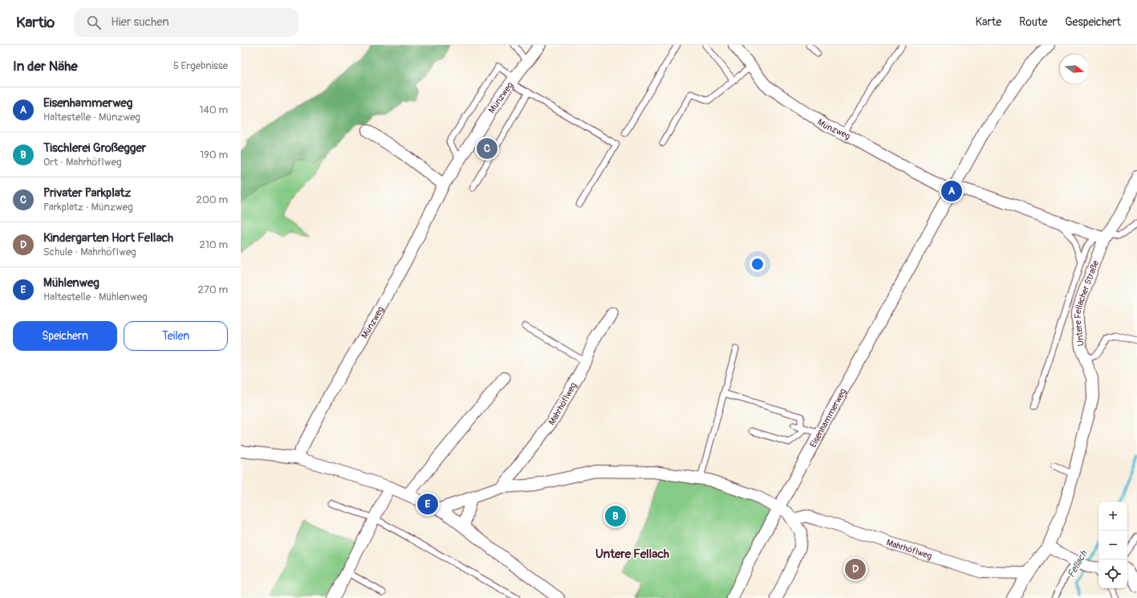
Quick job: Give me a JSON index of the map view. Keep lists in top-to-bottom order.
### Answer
{
  "streets": {
    "street": [
      "Münzweg",
      "Untere Fellacher Straße",
      "Mahrhöflweg",
      "Eisenhammerweg"
    ]
  },
  "crossings": [
    ["Münzweg", "Eisenhammerweg"],
    ["Untere Fellacher Straße", "Mahrhöflweg"]
  ],
  "districts": ["Untere Fellach"],
  "water": ["Fellach"],
  "north": "right",
  "page": {
    "header": "Kartio",
    "search": "Hier suchen",
    "nav": ["Karte", "Route", "Gespeichert"],
    "heading": ["In der Nähe", "5 Ergebnisse"],
    "list": [
      {
        "mark": "A",
        "name": "Eisenhammerweg",
        "note": "Haltestelle · Münzweg",
        "value": "140 m"
      },
      {
        "mark": "B",
        "name": "Tischlerei Großegger",
        "note": "Ort · Mahrhöflweg",
        "value": "190 m"
      },
      {
        "mark": "C",
        "name": "Privater Parkplatz",
        "note": "Parkplatz · Münzweg",
        "value": "200 m"
      },
      {
        "mark": "D",
        "name": "Kindergarten Hort Fellach",
        "note": "Schule · Mahrhöflweg",
        "value": "210 m"
      },
      {
        "mark": "E",
        "name": "Mühlenweg",
        "note": "Haltestelle · Mühlenweg",
        "value": "270 m"
      }
    ],
    "pins": [
      "C",
      "A",
      "E",
      "B",
      "D"
    ],
    "buttons": ["Speichern", "Teilen"],
    "map_buttons": ["+", "−"]
  }
}
